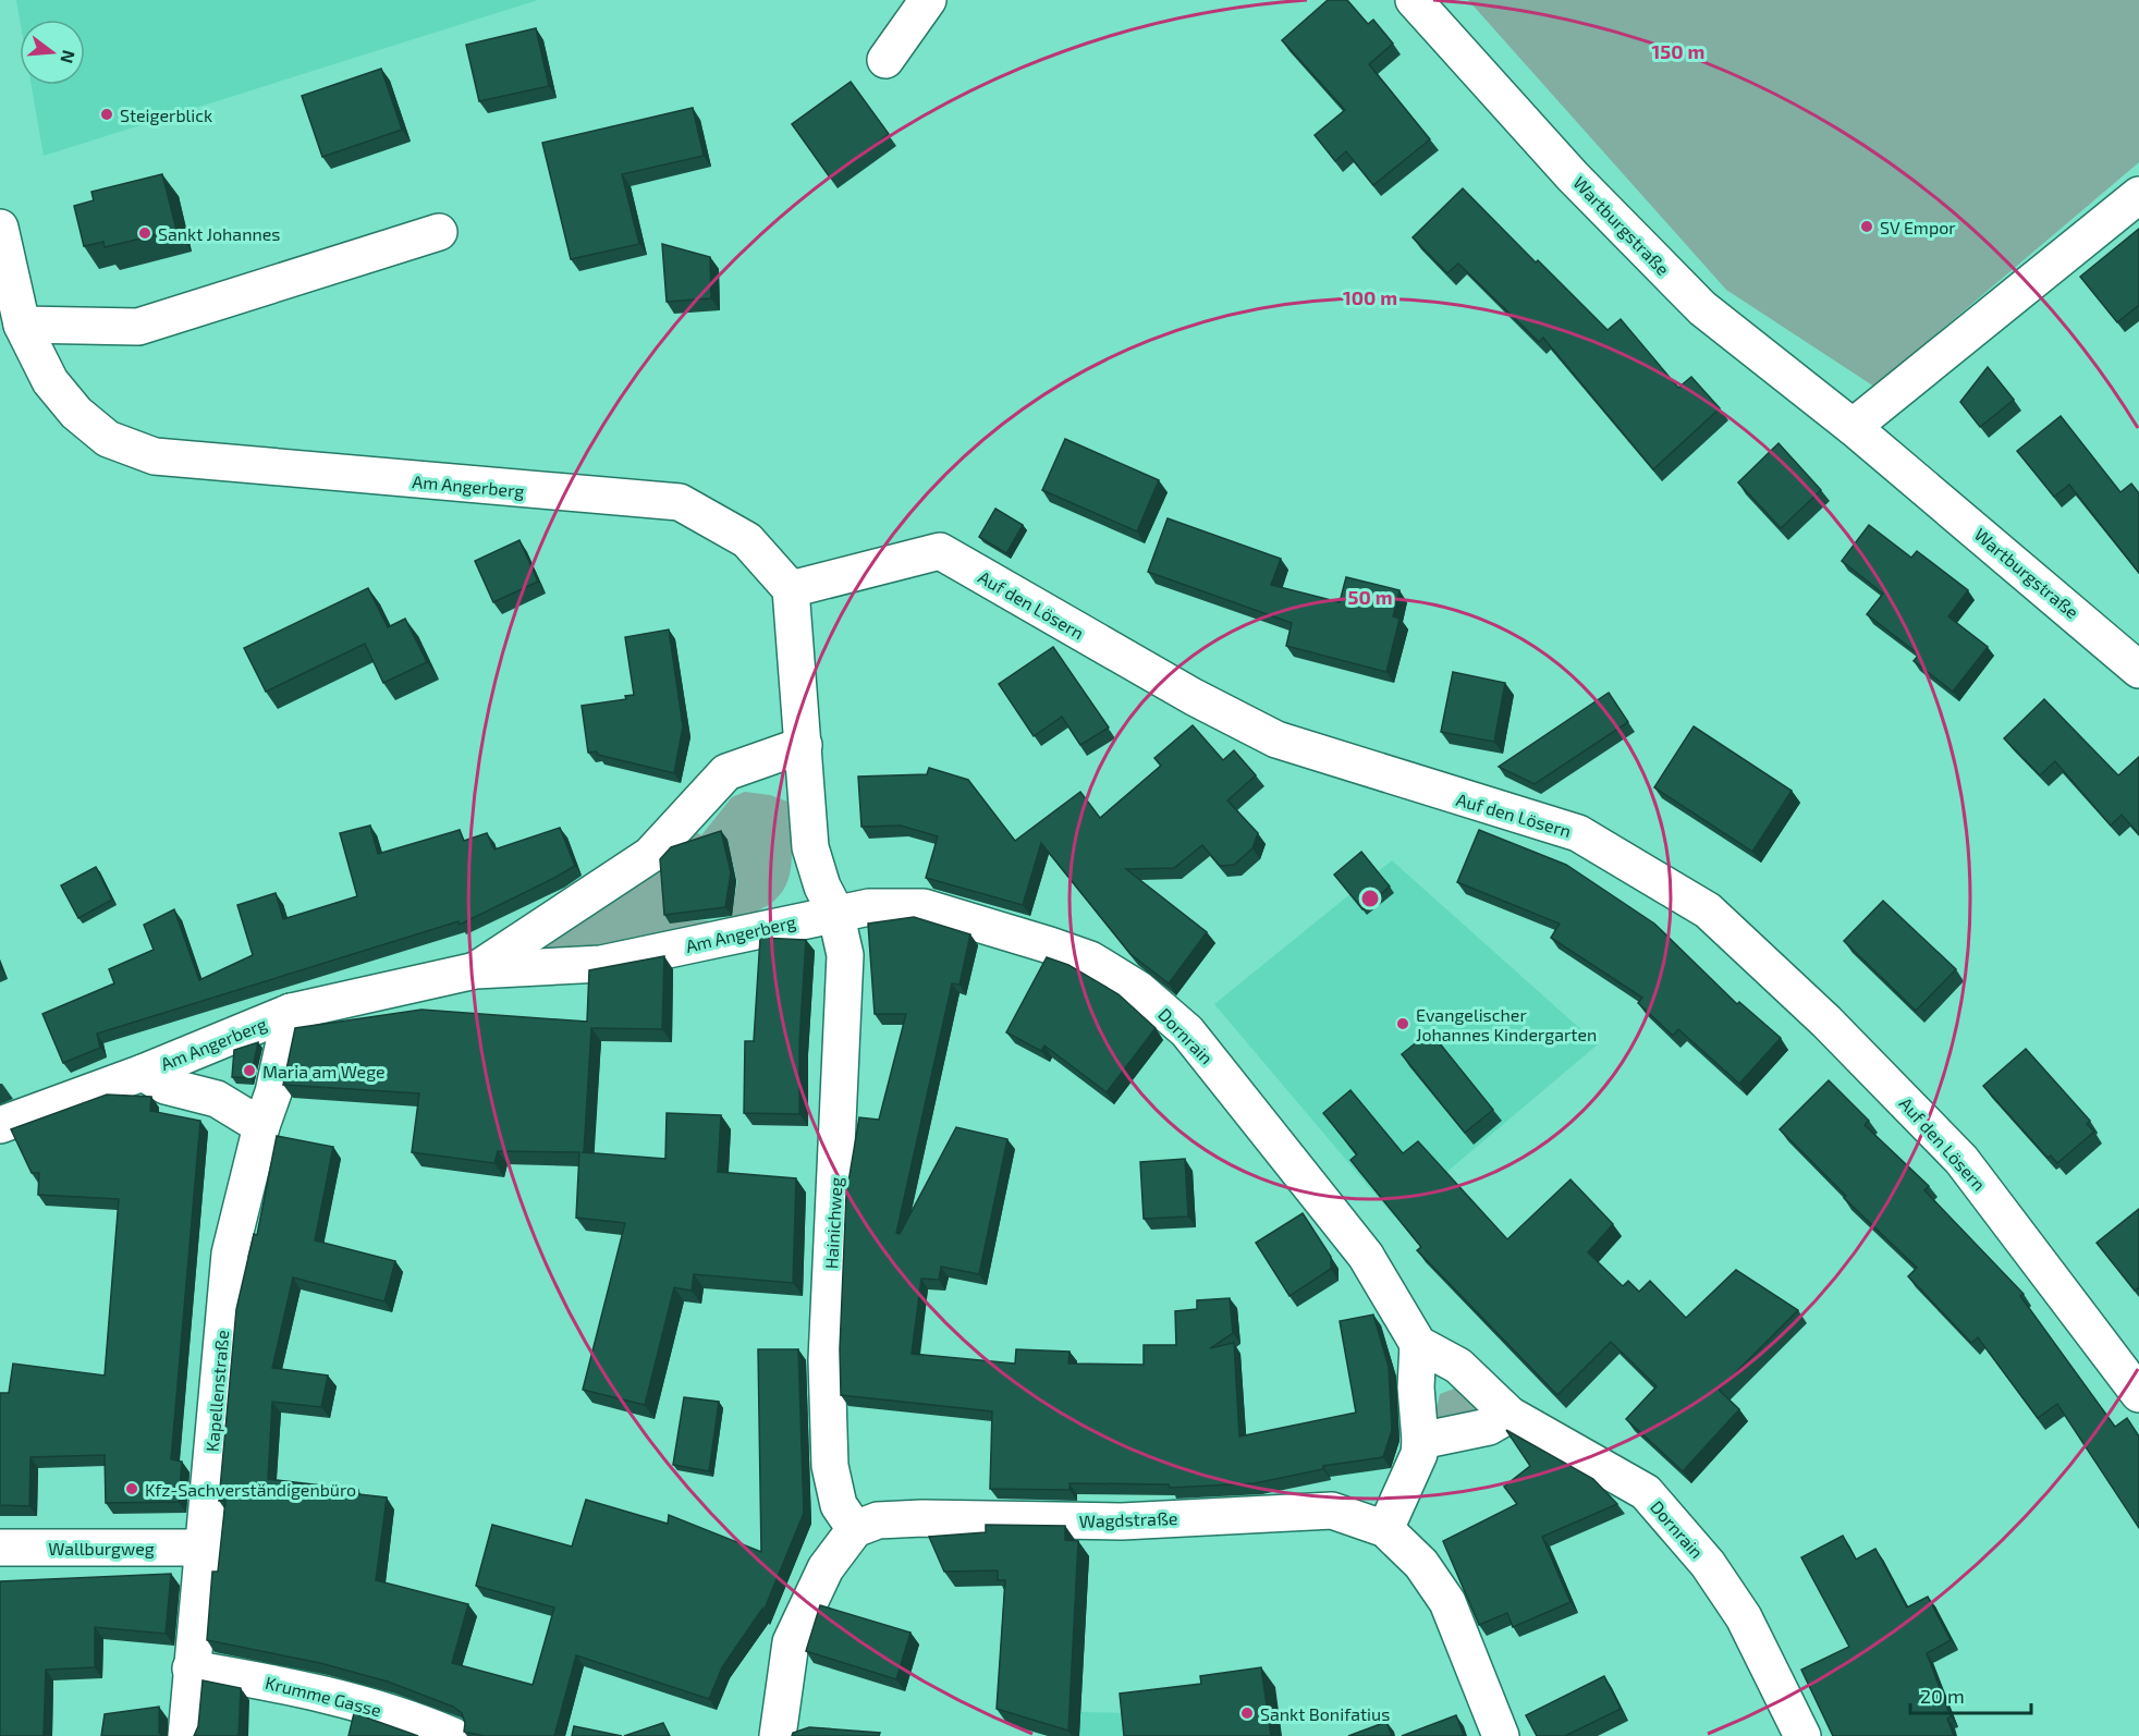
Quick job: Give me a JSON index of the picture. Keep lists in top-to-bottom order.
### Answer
{
  "streets": {
    "street": [
      "Wartburgstraße",
      "Am Angerberg",
      "Auf den Lösern",
      "Dornrain",
      "Hainichweg",
      "Kapellenstraße",
      "Wagdstraße",
      "Wallburgweg",
      "Krumme Gasse"
    ]
  },
  "crossings": [
    ["Am Angerberg", "Auf den Lösern"],
    ["Am Angerberg", "Dornrain"],
    ["Am Angerberg", "Hainichweg"],
    ["Am Angerberg", "Kapellenstraße"],
    ["Dornrain", "Hainichweg"],
    ["Hainichweg", "Wagdstraße"],
    ["Kapellenstraße", "Wallburgweg"],
    ["Kapellenstraße", "Krumme Gasse"]
  ],
  "places": [
    "Steigerblick",
    "SV Empor",
    "Sankt Johannes",
    "Evangelischer Johannes Kindergarten",
    "Maria am Wege",
    "Kfz-Sachverständigenbüro",
    "Sankt Bonifatius"
  ],
  "scale_bar": "20 m",
  "north": "right",
  "rings": ["150 m", "100 m", "50 m"]
}
